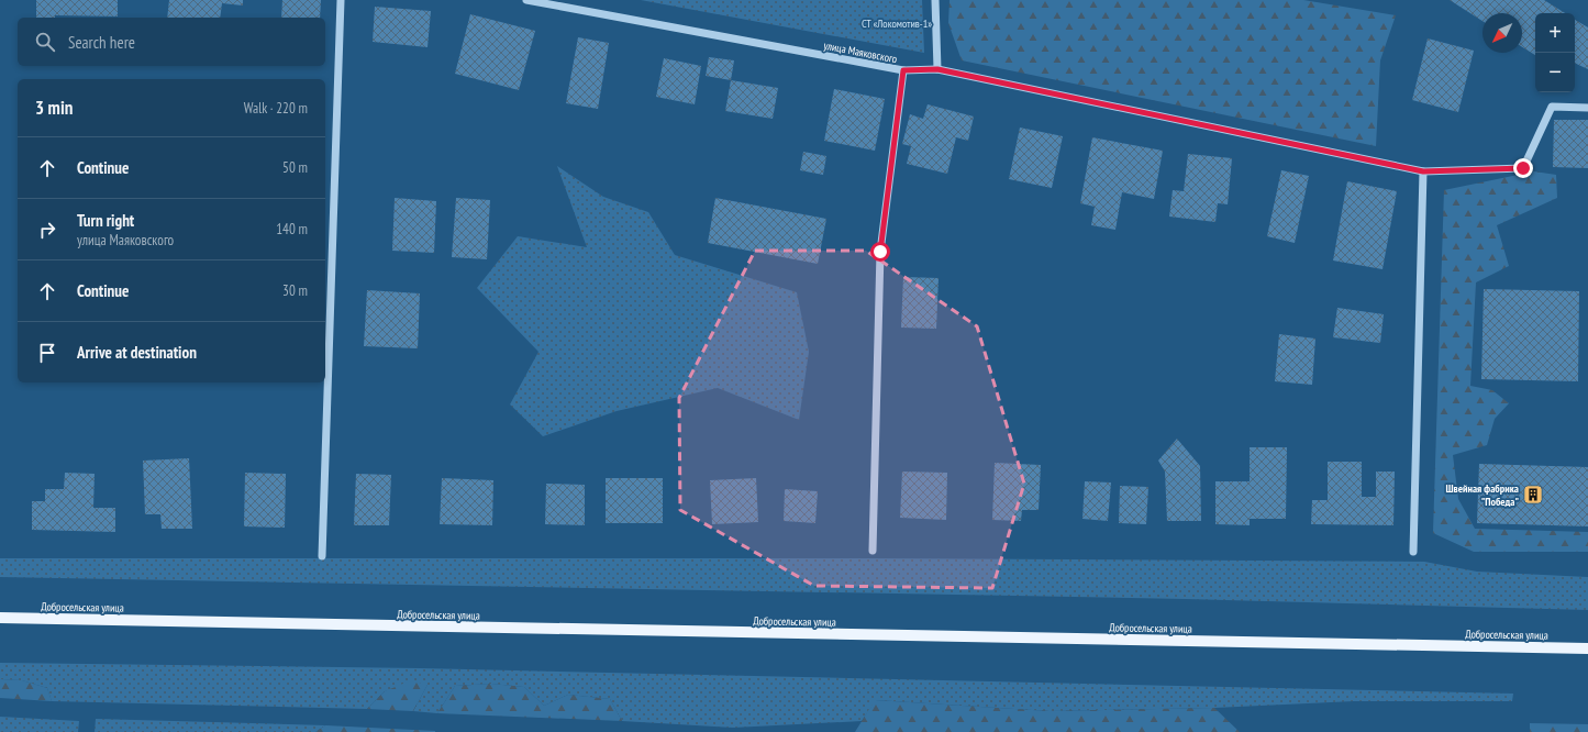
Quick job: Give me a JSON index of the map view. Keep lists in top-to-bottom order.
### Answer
{
  "streets": {
    "main road": ["Добросельская улица"],
    "street": ["улица Маяковского"]
  },
  "parks": ["СТ «Локомотив-1»"],
  "places": {
    "building": ["Швейная фабрика \"Победа\""]
  },
  "north": "bottom left",
  "page": {
    "map_buttons": ["+", "−"],
    "search": "Search here",
    "heading": ["3 min", "Walk · 220 m"],
    "list": [
      ["Continue", "50 m"],
      ["Turn right", "улица Маяковского", "140 m"],
      ["Continue", "30 m"],
      "Arrive at destination"
    ]
  }
}
